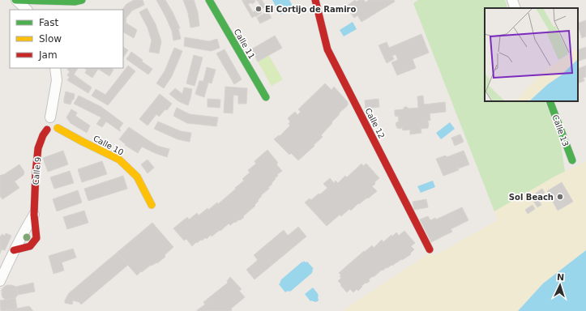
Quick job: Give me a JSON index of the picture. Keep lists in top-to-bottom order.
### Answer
{
  "streets": {
    "street": [
      "Calle 11",
      "Calle 12",
      "Calle 13",
      "Calle 10",
      "Calle 9"
    ]
  },
  "crossings": [
    ["Calle 10", "Calle 9"]
  ],
  "places": ["El Cortijo de Ramiro", "Sol Beach"],
  "legend": ["Fast", "Slow", "Jam"],
  "north": "top"
}
